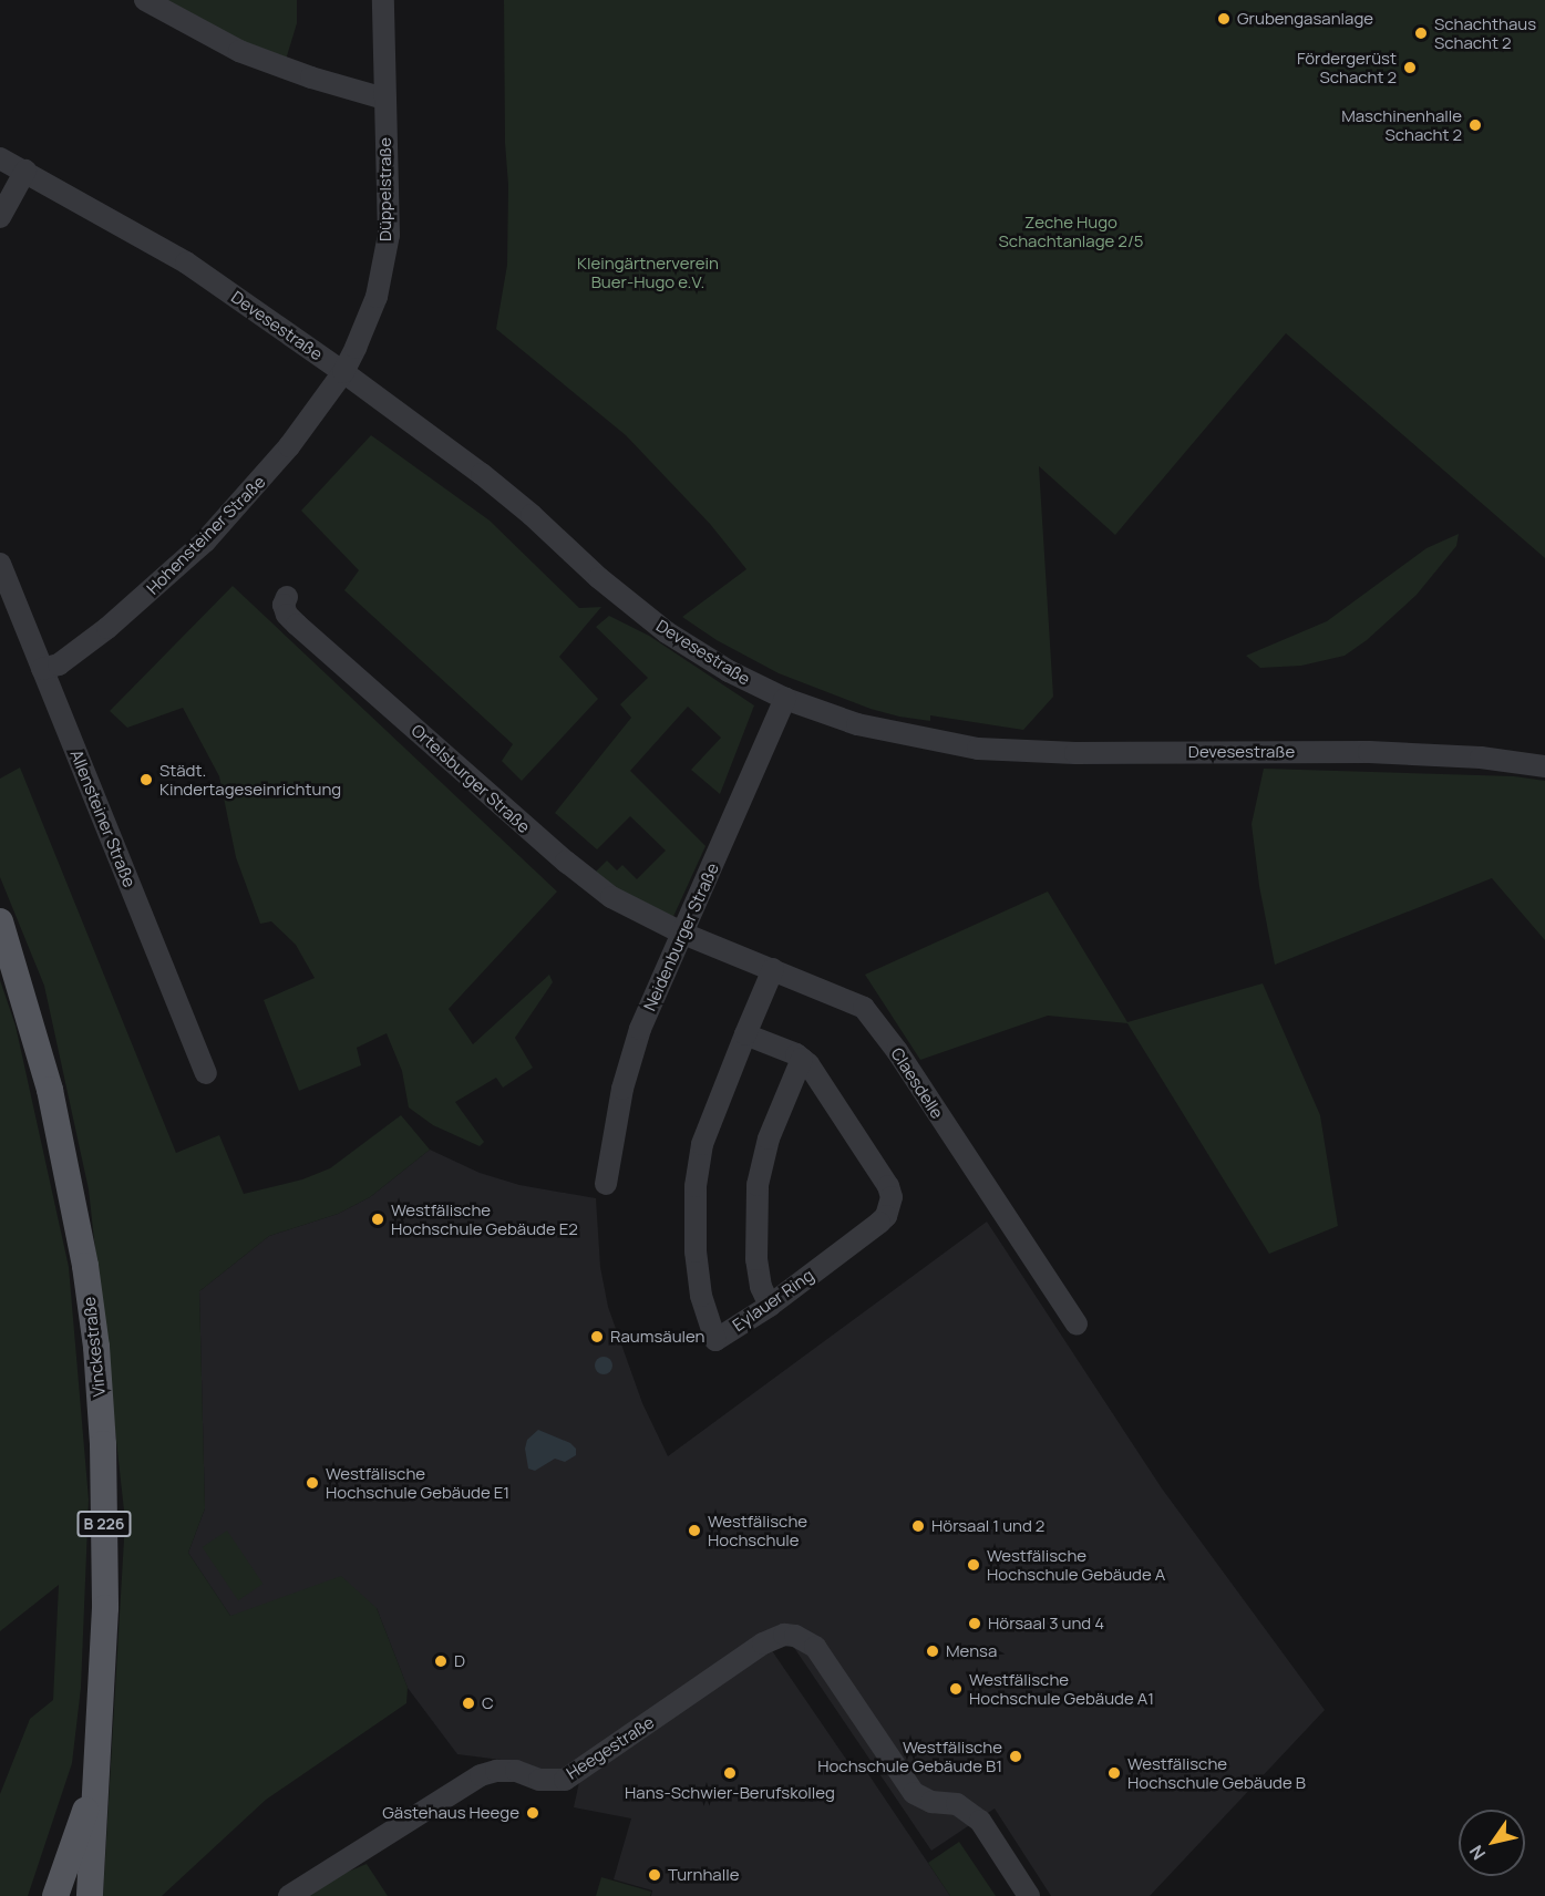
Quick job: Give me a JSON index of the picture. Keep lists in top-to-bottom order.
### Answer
{
  "streets": {
    "main road": ["Vinckestraße", "B 226"],
    "street": [
      "Düppelstraße",
      "Devesestraße",
      "Hohensteiner Straße",
      "Ortelsburger Straße",
      "Allensteiner Straße",
      "Neidenburger Straße",
      "Claesdelle",
      "Eylauer Ring",
      "Heegestraße"
    ]
  },
  "crossings": [
    ["Düppelstraße", "Devesestraße"],
    ["Düppelstraße", "Hohensteiner Straße"],
    ["Devesestraße", "Hohensteiner Straße"],
    ["Devesestraße", "Neidenburger Straße"],
    ["Hohensteiner Straße", "Allensteiner Straße"],
    ["Ortelsburger Straße", "Neidenburger Straße"],
    ["Ortelsburger Straße", "Claesdelle"],
    ["Neidenburger Straße", "Claesdelle"],
    ["Claesdelle", "Eylauer Ring"]
  ],
  "parks": ["Zeche Hugo Schachtanlage 2/5", "Kleingärtnerverein Buer-Hugo e.V."],
  "places": [
    "Grubengasanlage",
    "Schachthaus Schacht 2",
    "Fördergerüst Schacht 2",
    "Maschinenhalle Schacht 2",
    "Städt. Kindertageseinrichtung",
    "Westfälische Hochschule Gebäude E2",
    "Raumsäulen",
    "Westfälische Hochschule Gebäude E1",
    "Hörsaal 1 und 2",
    "Westfälische Hochschule",
    "Westfälische Hochschule Gebäude A",
    "Hörsaal 3 und 4",
    "Mensa",
    "D",
    "Westfälische Hochschule Gebäude A1",
    "C",
    "Westfälische Hochschule Gebäude B1",
    "Hans-Schwier-Berufskolleg",
    "Westfälische Hochschule Gebäude B",
    "Gästehaus Heege",
    "Turnhalle"
  ],
  "north": "bottom left"
}
